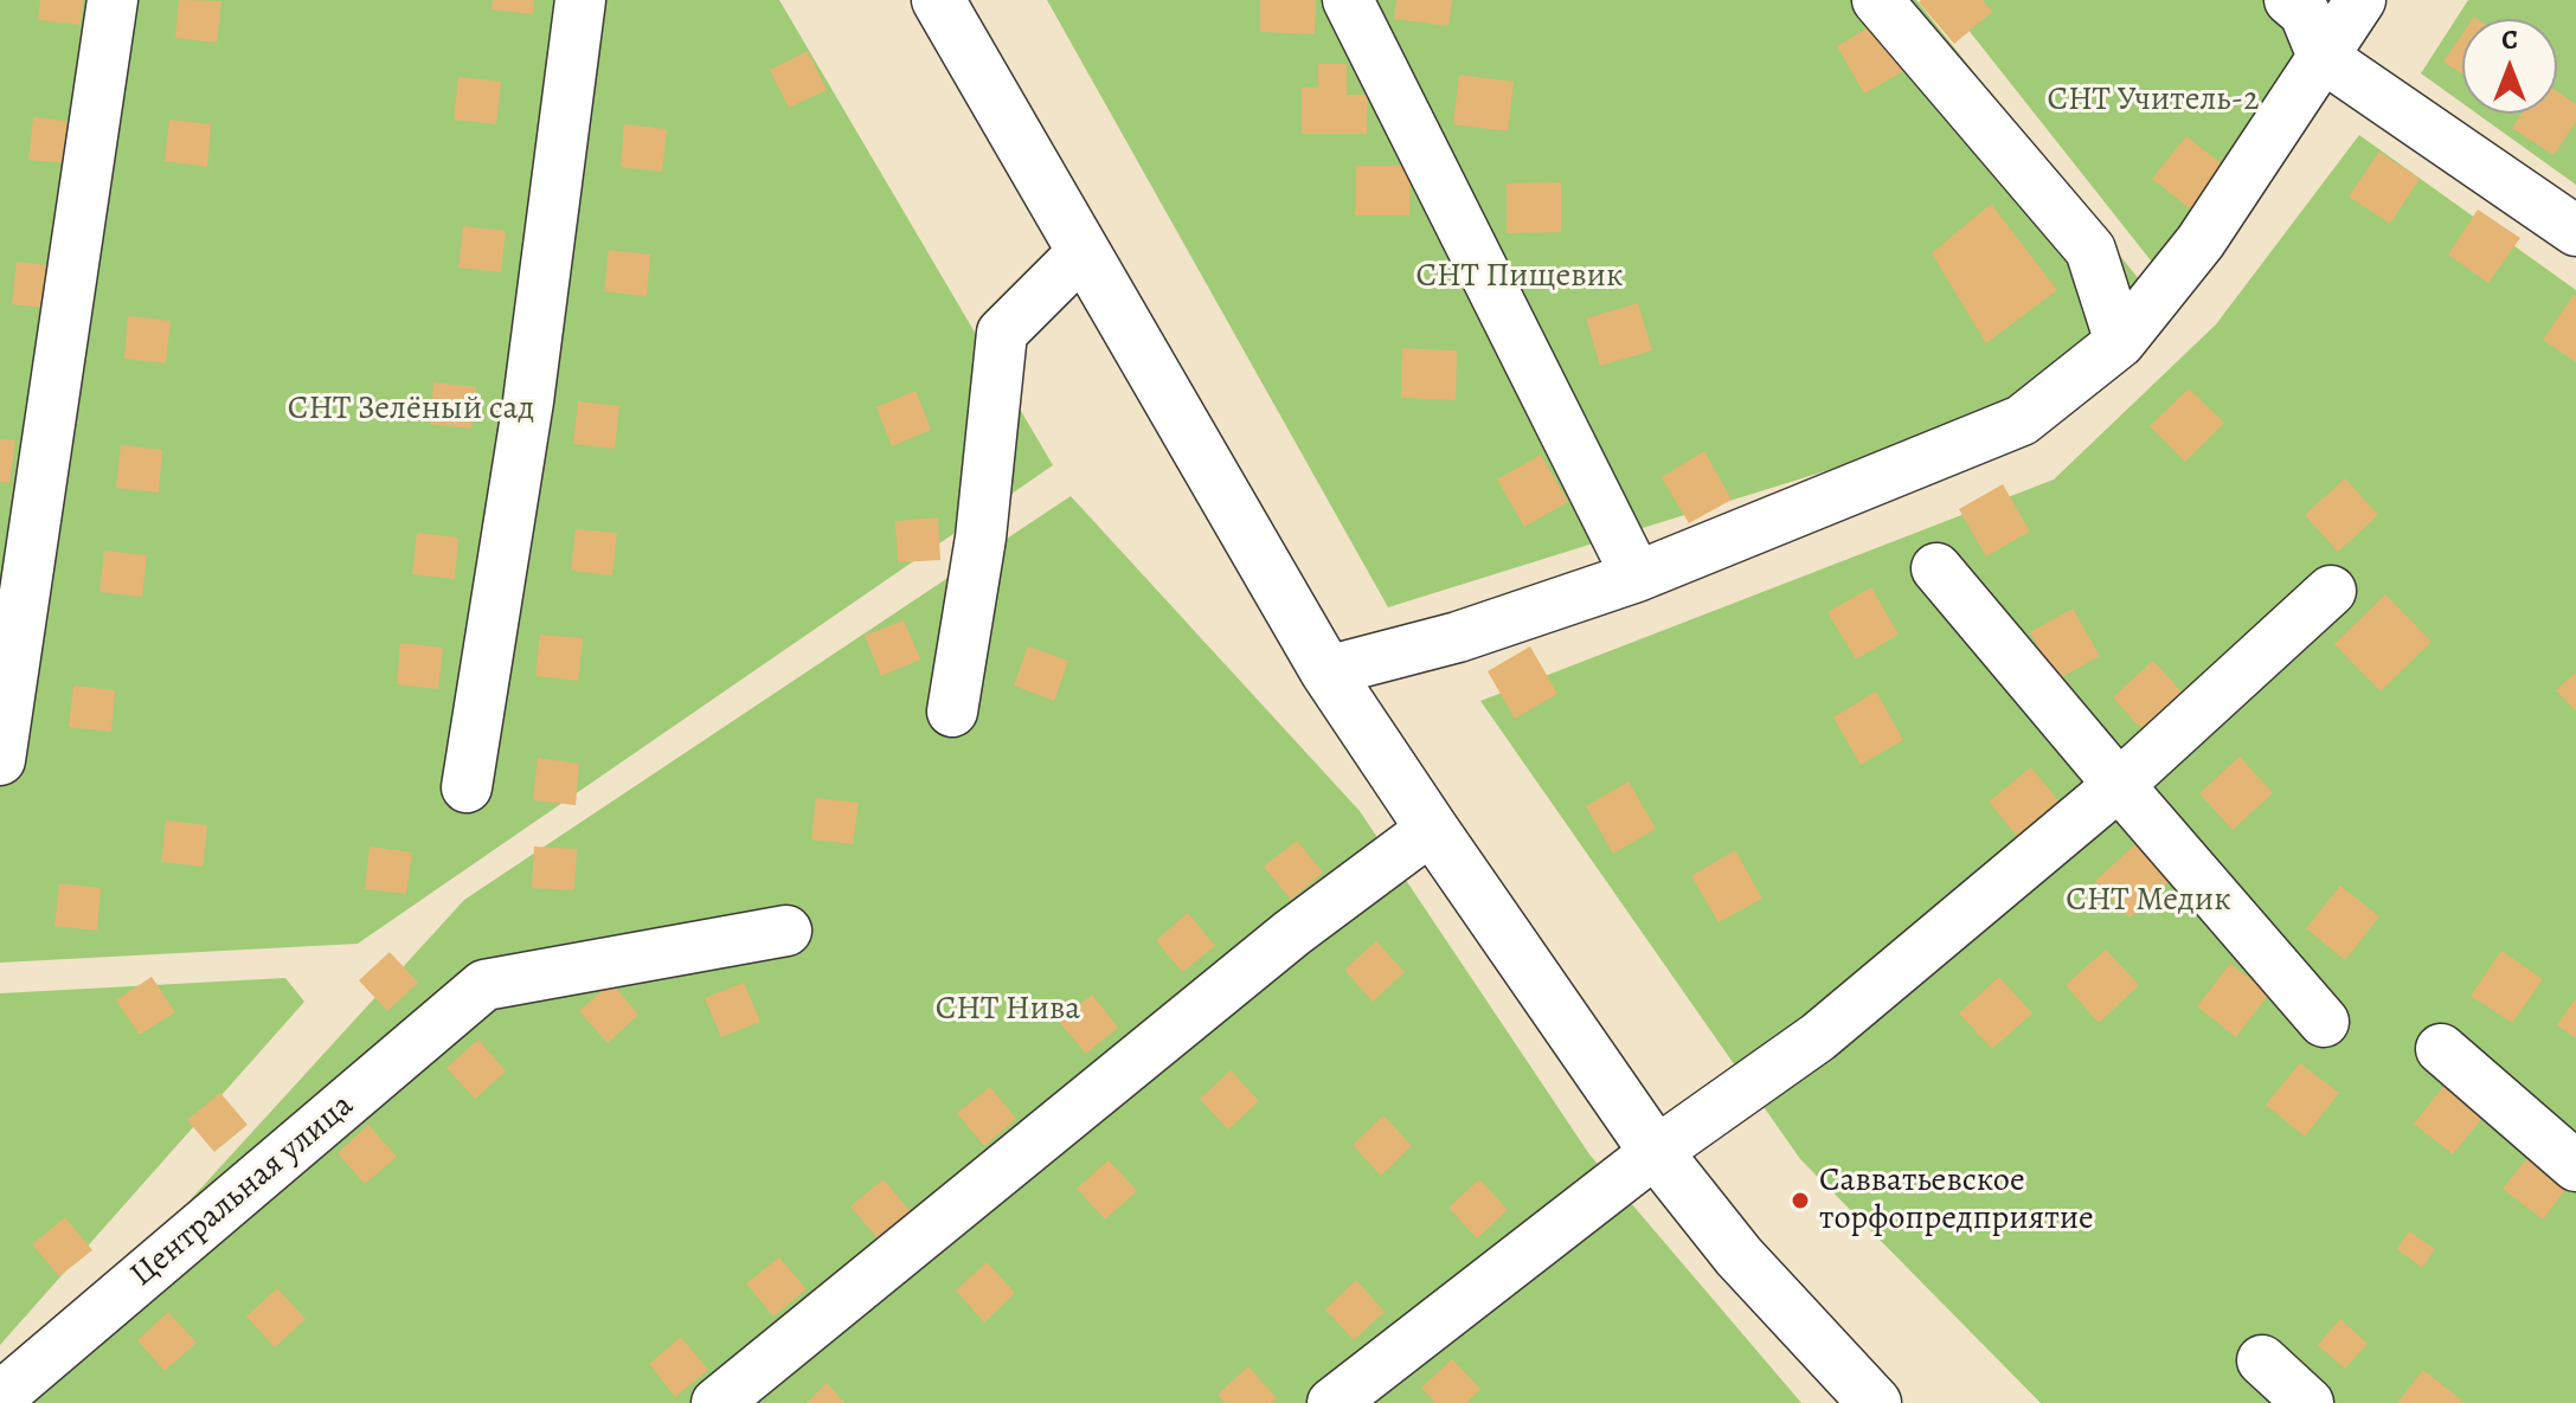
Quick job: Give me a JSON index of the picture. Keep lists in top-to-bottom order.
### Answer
{
  "streets": {
    "street": ["Центральная улица"]
  },
  "parks": [
    "СНТ Учитель-2",
    "СНТ Пищевик",
    "СНТ Зелёный сад",
    "СНТ Медик",
    "СНТ Нива"
  ],
  "places": ["Савватьевское торфопредприятие"],
  "north": "top"
}
